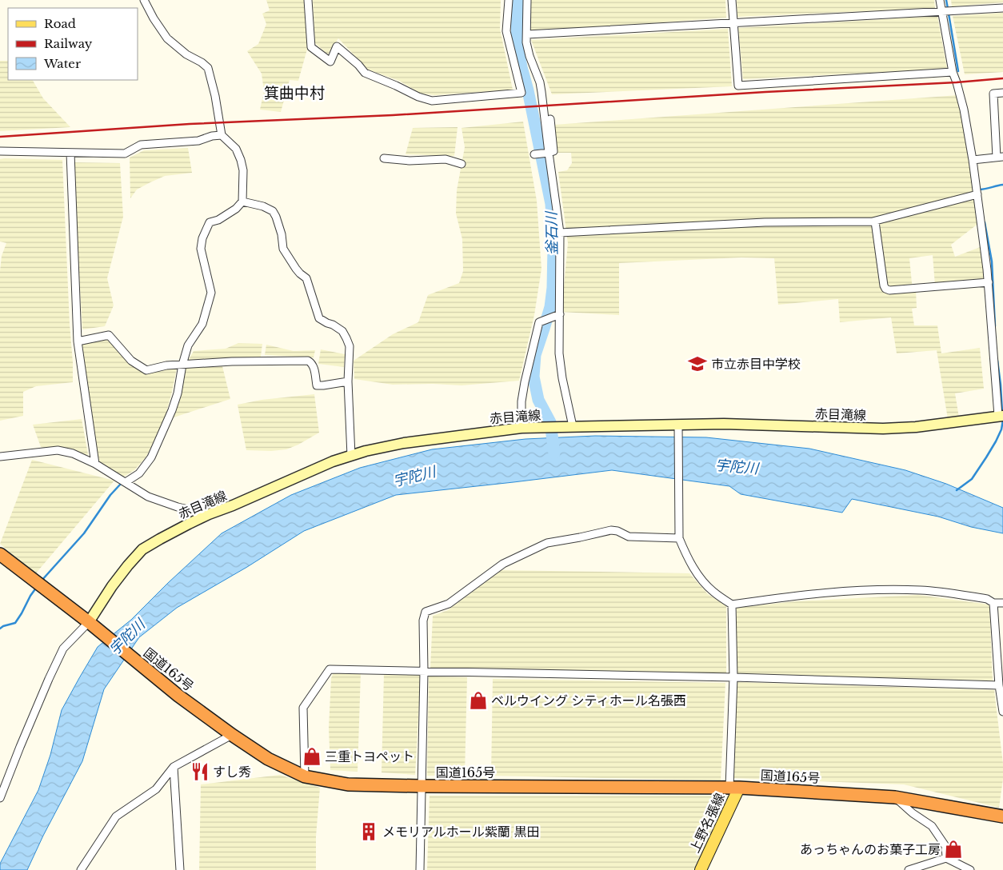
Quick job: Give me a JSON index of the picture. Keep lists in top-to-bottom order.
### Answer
{
  "streets": {
    "highway": ["国道165号"],
    "main road": ["赤目滝線", "上野名張線"]
  },
  "crossings": [
    ["赤目滝線", "国道165号"],
    ["国道165号", "上野名張線"]
  ],
  "districts": ["箕曲中村"],
  "water": ["釜石川", "宇陀川"],
  "places": {
    "school or university": ["市立赤目中学校"],
    "shop": ["ベルウイング シティホール名張西", "三重トヨペット", "あっちゃんのお菓子工房"],
    "restaurant": ["すし秀"],
    "building": ["メモリアルホール紫蘭 黒田"]
  },
  "legend": ["Road", "Railway", "Water"]
}
